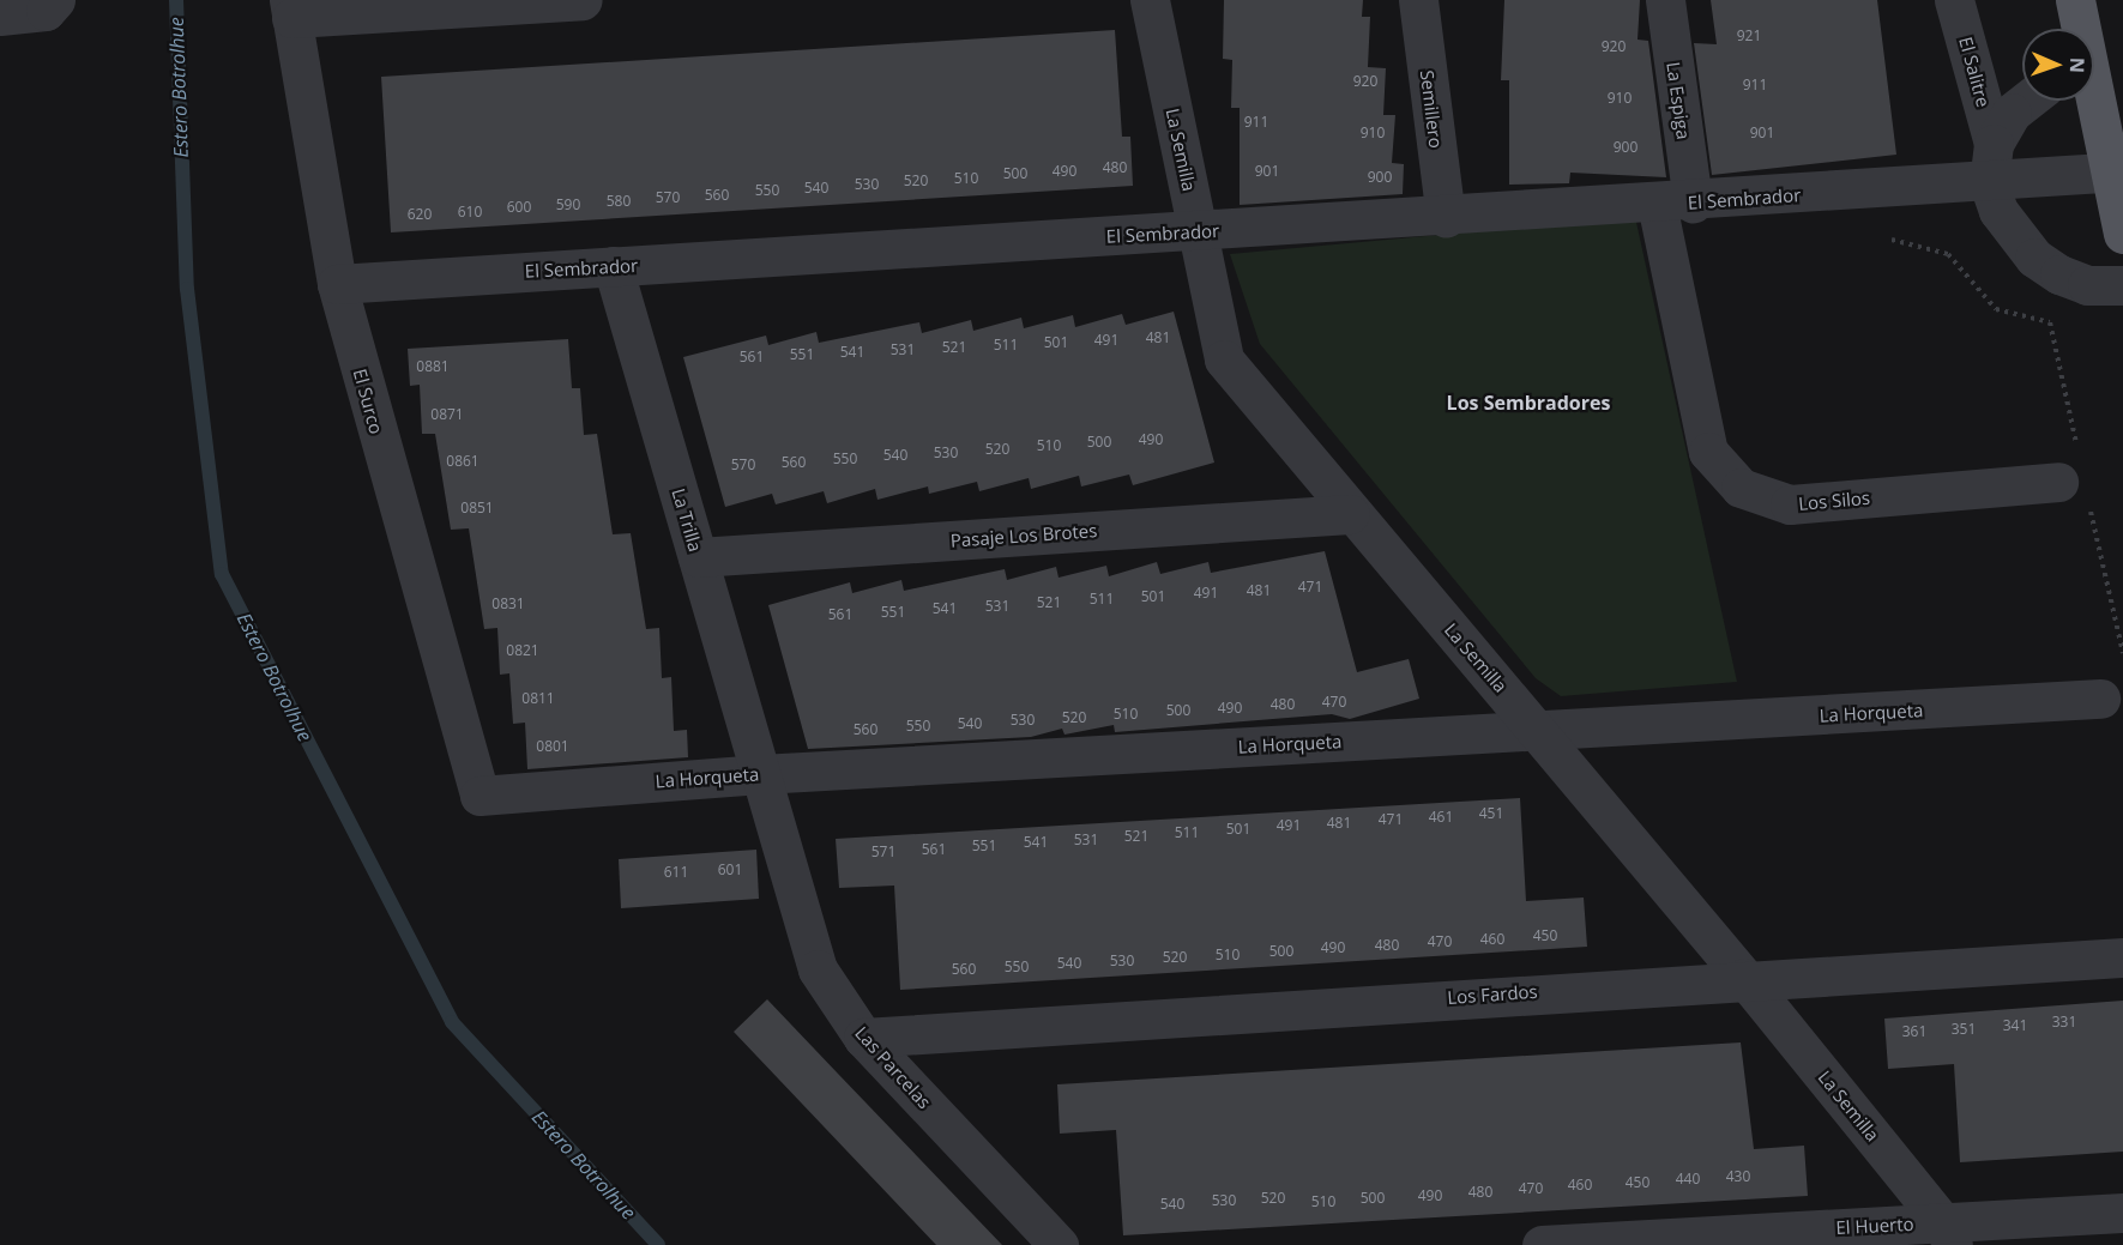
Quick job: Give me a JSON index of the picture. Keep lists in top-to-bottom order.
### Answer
{
  "streets": {
    "street": [
      "El Salitre",
      "La Espiga",
      "Semillero",
      "La Semilla",
      "El Sembrador",
      "El Surco",
      "Los Silos",
      "La Trilla",
      "Pasaje Los Brotes",
      "La Horqueta",
      "Los Fardos",
      "Las Parcelas",
      "El Huerto"
    ]
  },
  "crossings": [
    ["La Espiga", "El Sembrador"],
    ["La Espiga", "Los Silos"],
    ["Semillero", "El Sembrador"],
    ["La Semilla", "El Sembrador"],
    ["La Semilla", "Pasaje Los Brotes"],
    ["La Semilla", "La Horqueta"],
    ["La Semilla", "Los Fardos"],
    ["La Semilla", "El Huerto"],
    ["El Sembrador", "El Surco"],
    ["El Sembrador", "Los Silos"],
    ["El Sembrador", "La Trilla"],
    ["El Surco", "La Horqueta"],
    ["La Trilla", "Pasaje Los Brotes"],
    ["La Trilla", "La Horqueta"],
    ["La Trilla", "Las Parcelas"],
    ["La Horqueta", "Las Parcelas"],
    ["Los Fardos", "Las Parcelas"]
  ],
  "districts": ["Los Sembradores"],
  "water": ["Estero Botrolhue"],
  "house_numbers": [
    "921",
    "920",
    "920",
    "911",
    "910",
    "911",
    "910",
    "901",
    "900",
    "480",
    "490",
    "901",
    "500",
    "900",
    "510",
    "520",
    "530",
    "540",
    "550",
    "560",
    "570",
    "580",
    "590",
    "600",
    "610",
    "620",
    "481",
    "491",
    "501",
    "511",
    "521",
    "531",
    "541",
    "551",
    "561",
    "0881",
    "0871",
    "490",
    "500",
    "510",
    "520",
    "530",
    "540",
    "550",
    "0861",
    "560",
    "570",
    "0851",
    "471",
    "481",
    "491",
    "501",
    "511",
    "521",
    "0831",
    "531",
    "541",
    "551",
    "561",
    "0821",
    "0811",
    "470",
    "480",
    "490",
    "500",
    "510",
    "520",
    "530",
    "540",
    "550",
    "560",
    "0801",
    "451",
    "461",
    "471",
    "481",
    "491",
    "501",
    "511",
    "521",
    "531",
    "541",
    "551",
    "561",
    "571",
    "601",
    "611",
    "450",
    "460",
    "470",
    "480",
    "490",
    "500",
    "510",
    "520",
    "530",
    "540",
    "550",
    "560",
    "331",
    "341",
    "351",
    "361",
    "430",
    "440",
    "450",
    "460",
    "470",
    "480",
    "490",
    "520",
    "500",
    "530",
    "510",
    "540"
  ],
  "north": "right"
}
